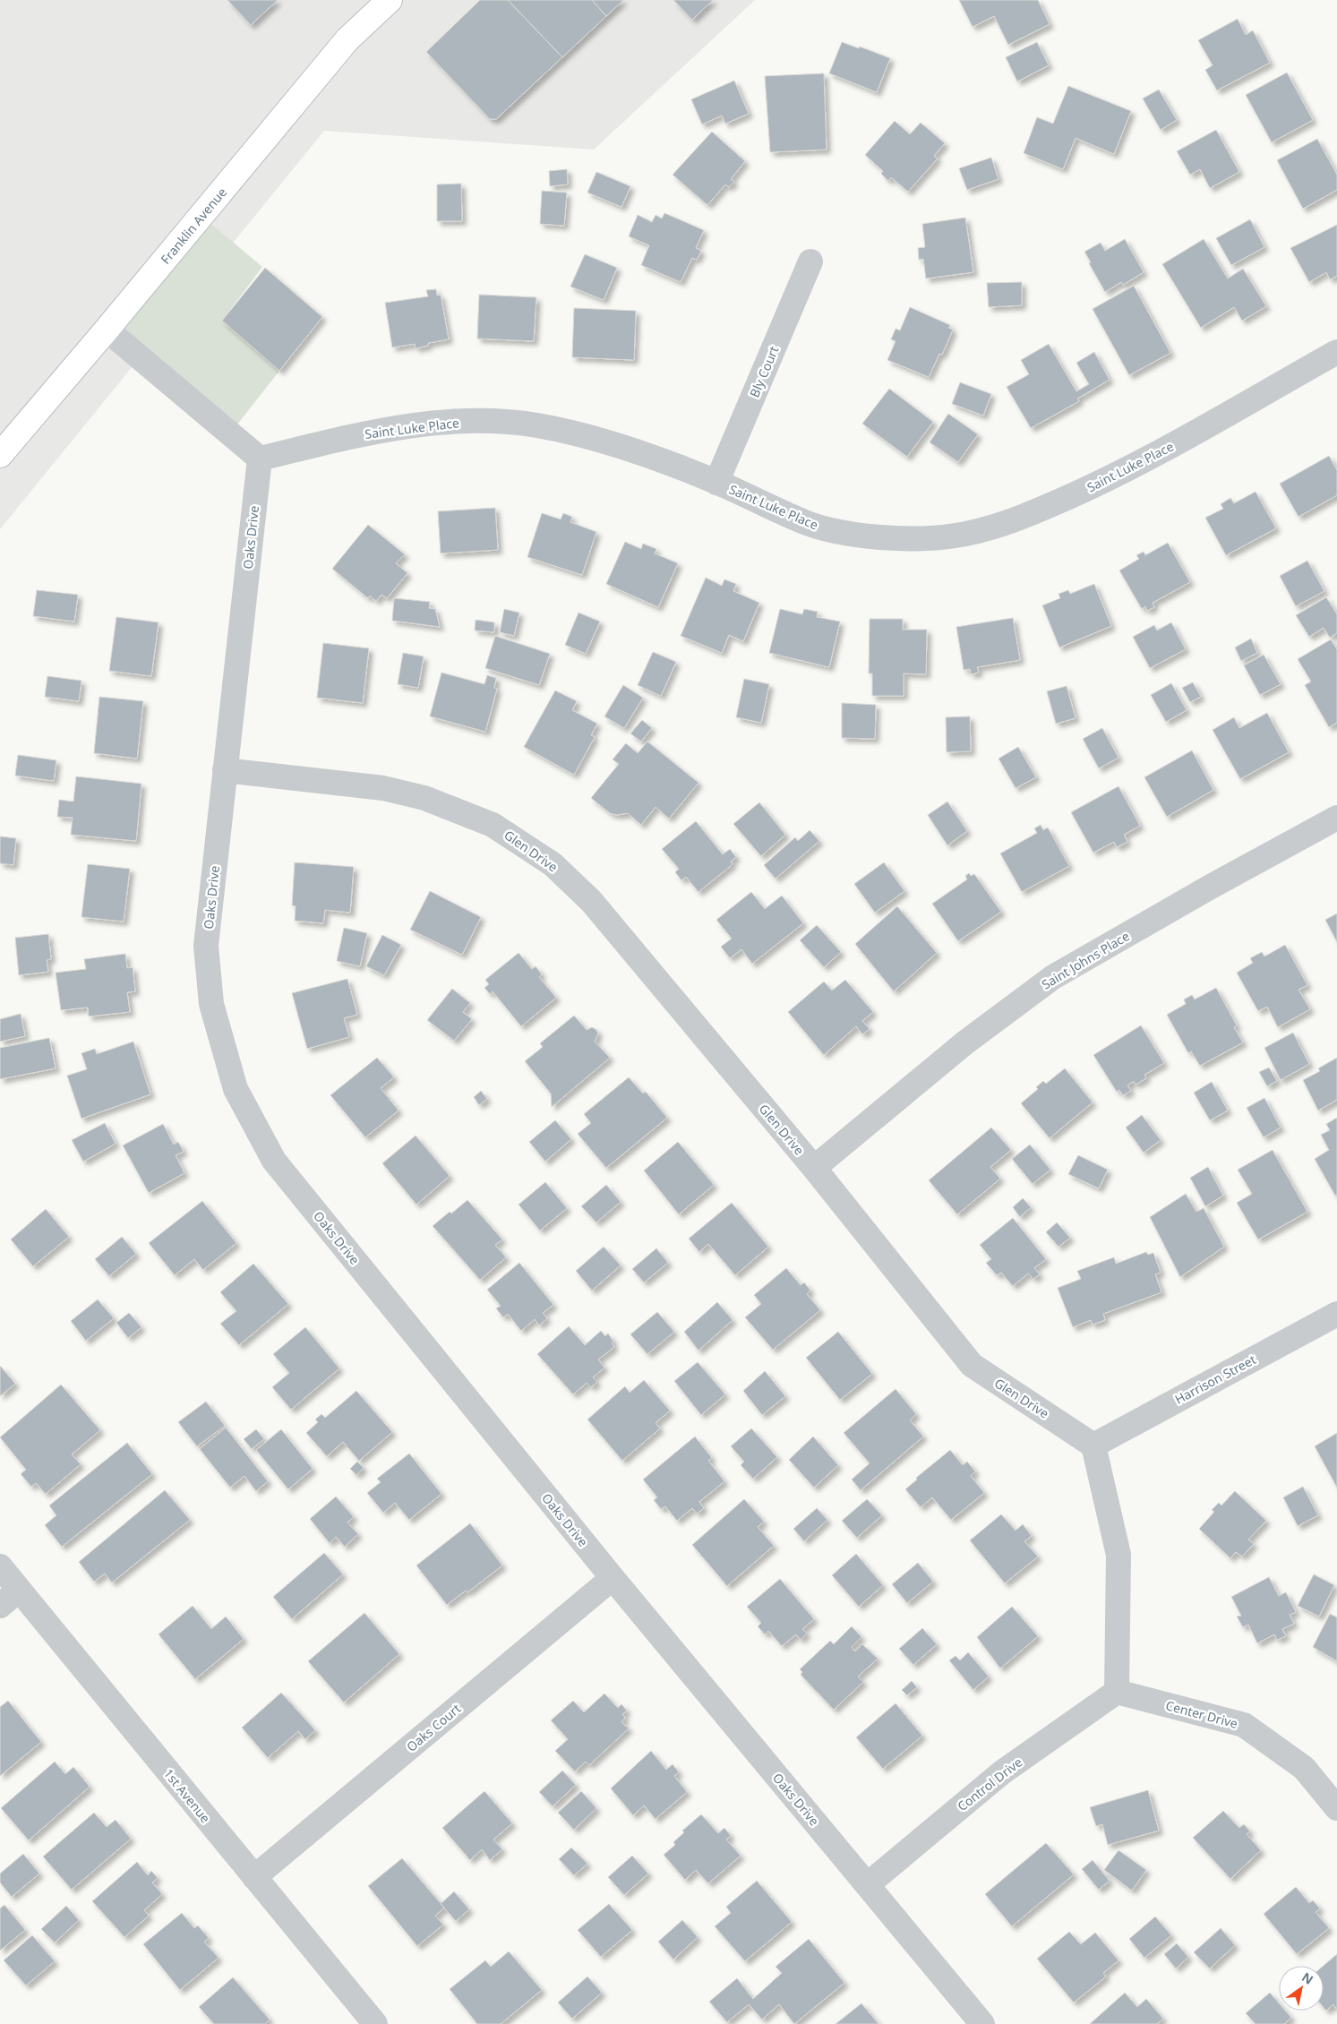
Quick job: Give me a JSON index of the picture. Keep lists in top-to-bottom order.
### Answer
{
  "streets": {
    "main road": ["Franklin Avenue"],
    "street": [
      "Bly Court",
      "Saint Luke Place",
      "Oaks Drive",
      "Glen Drive",
      "Saint Johns Place",
      "Harrison Street",
      "Center Drive",
      "Oaks Court",
      "Control Drive",
      "1st Avenue"
    ]
  },
  "crossings": [
    ["Bly Court", "Saint Luke Place"],
    ["Saint Luke Place", "Oaks Drive"],
    ["Oaks Drive", "Glen Drive"],
    ["Oaks Drive", "Oaks Court"],
    ["Oaks Drive", "Control Drive"],
    ["Glen Drive", "Saint Johns Place"],
    ["Glen Drive", "Harrison Street"],
    ["Center Drive", "Control Drive"],
    ["Oaks Court", "1st Avenue"]
  ],
  "north": "top right"
}
